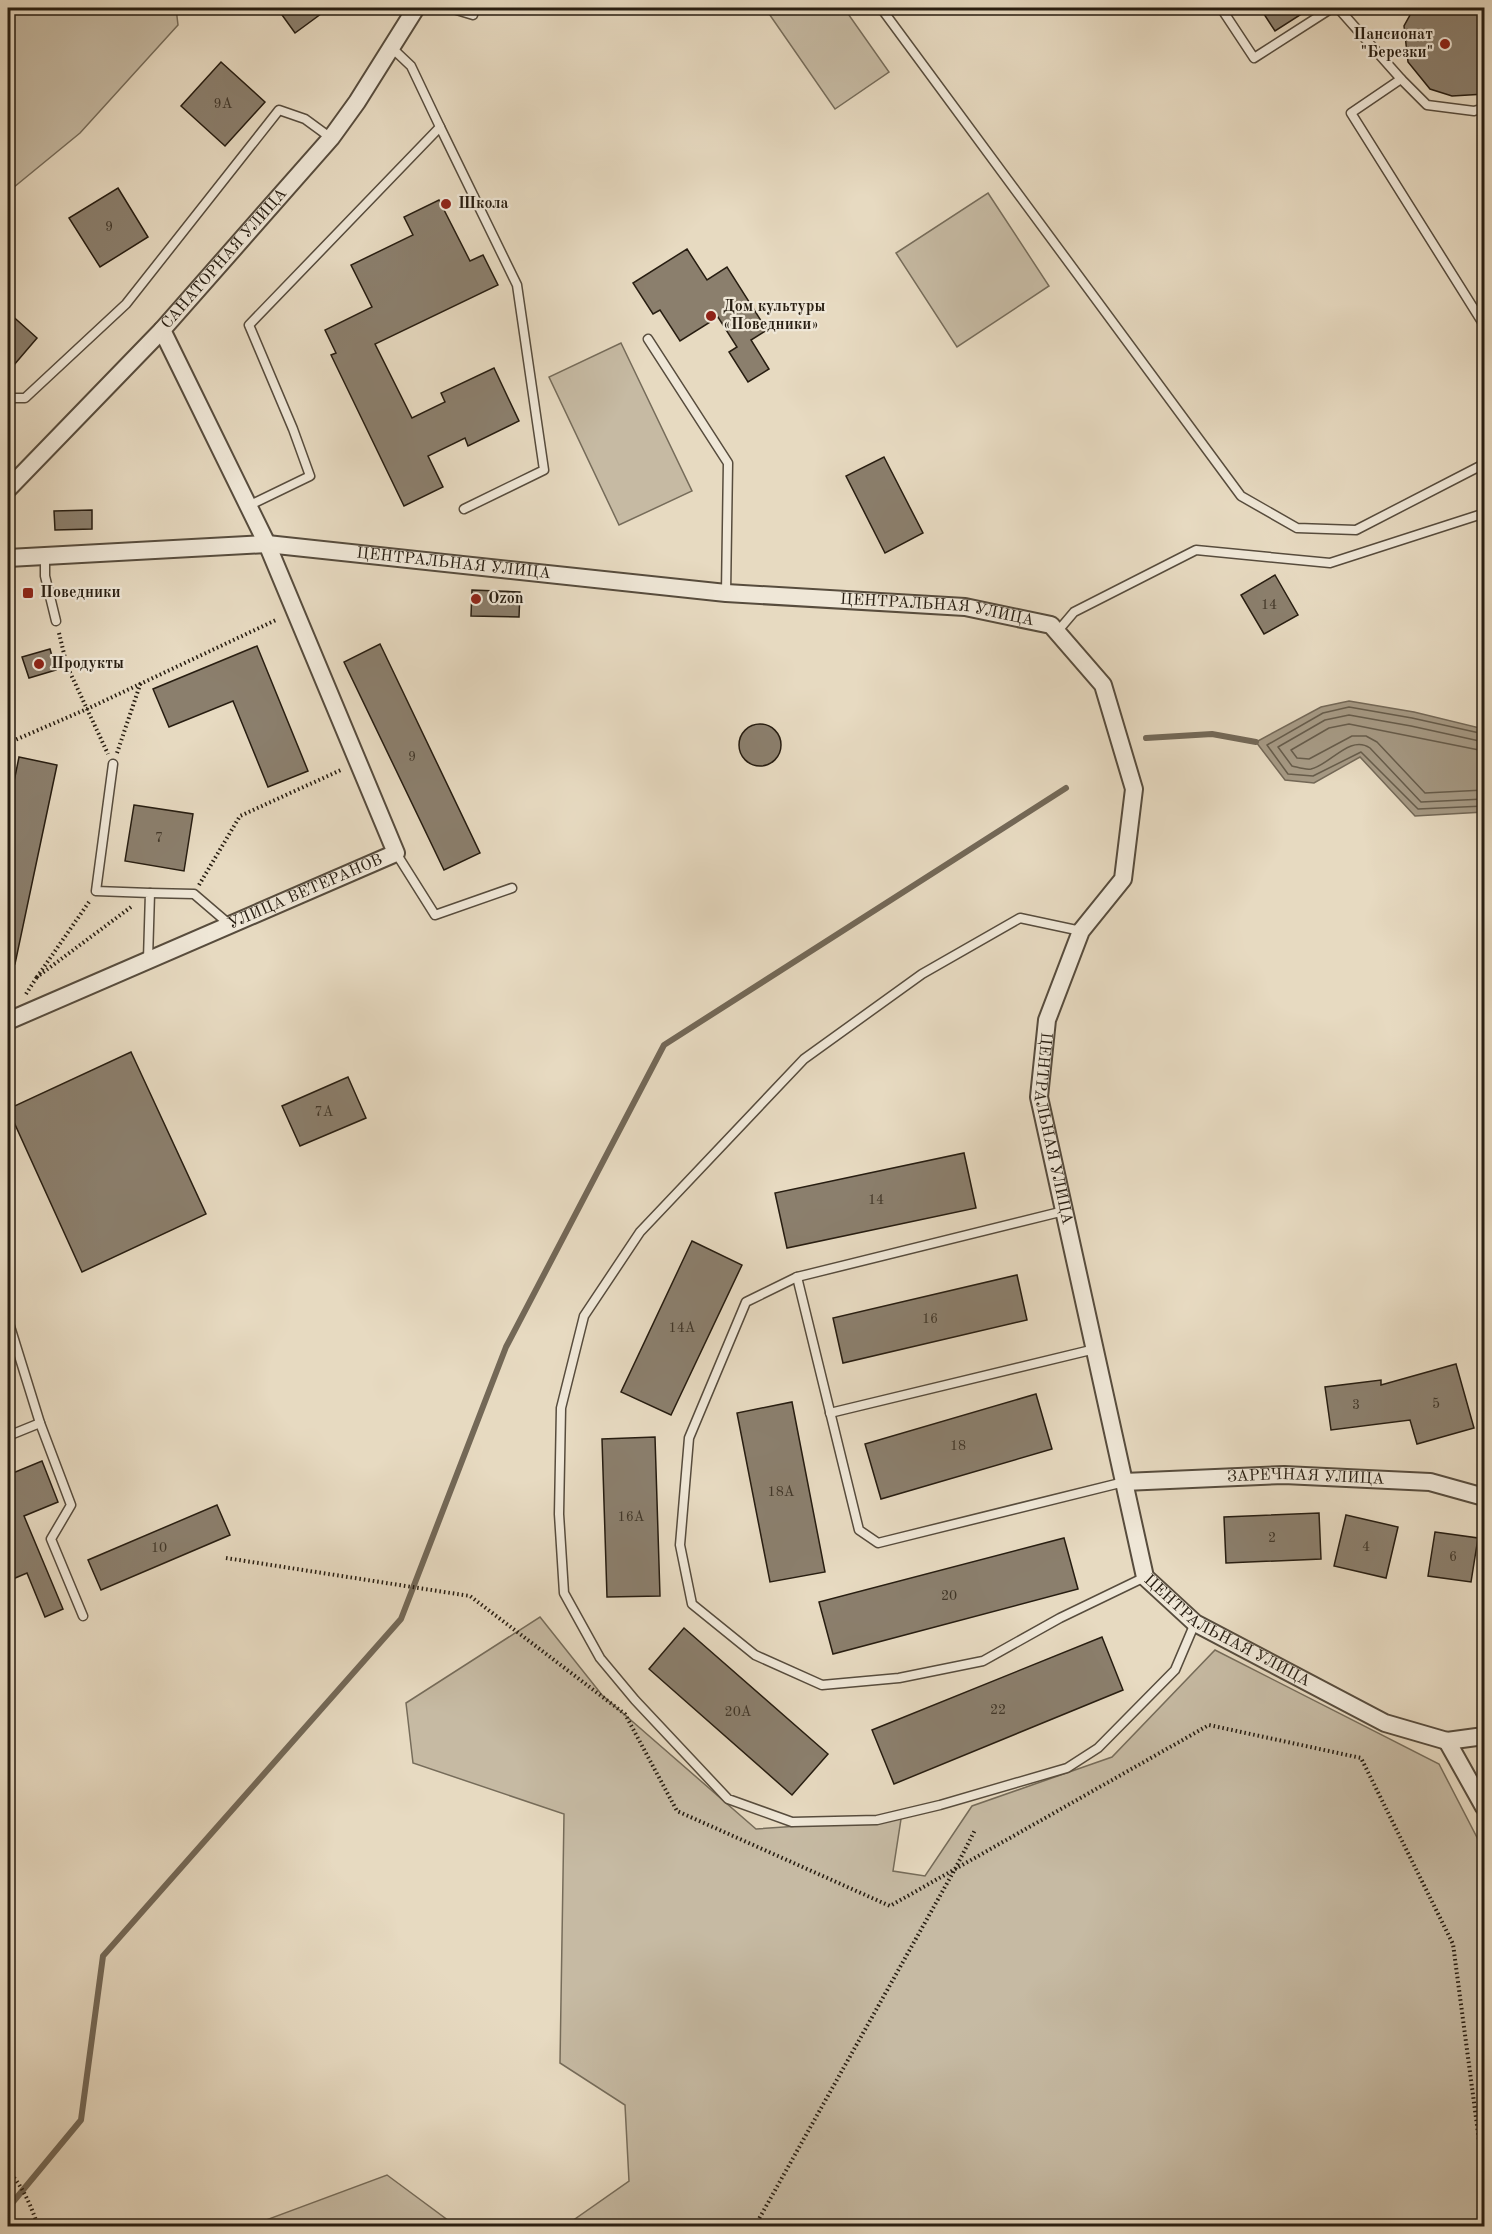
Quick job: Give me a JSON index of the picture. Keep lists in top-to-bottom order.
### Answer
{
  "streets": {
    "street": [
      "САНАТОРНАЯ УЛИЦА",
      "ЦЕНТРАЛЬНАЯ УЛИЦА",
      "УЛИЦА ВЕТЕРАНОВ",
      "ЗАРЕЧНАЯ УЛИЦА"
    ]
  },
  "crossings": [
    ["САНАТОРНАЯ УЛИЦА", "УЛИЦА ВЕТЕРАНОВ"],
    ["ЦЕНТРАЛЬНАЯ УЛИЦА", "УЛИЦА ВЕТЕРАНОВ"],
    ["ЦЕНТРАЛЬНАЯ УЛИЦА", "ЗАРЕЧНАЯ УЛИЦА"]
  ],
  "places": {
    "other": [
      "Пансионат \"Березки\"",
      "Школа",
      "Дом культуры «Поведники»",
      "Ozon",
      "Продукты"
    ],
    "transit": ["Поведники"]
  },
  "house_numbers": [
    "9А",
    "9",
    "14",
    "9",
    "7",
    "7А",
    "14",
    "16",
    "14А",
    "5",
    "3",
    "18",
    "18А",
    "16А",
    "2",
    "4",
    "10",
    "6",
    "20",
    "22",
    "20А"
  ]
}
